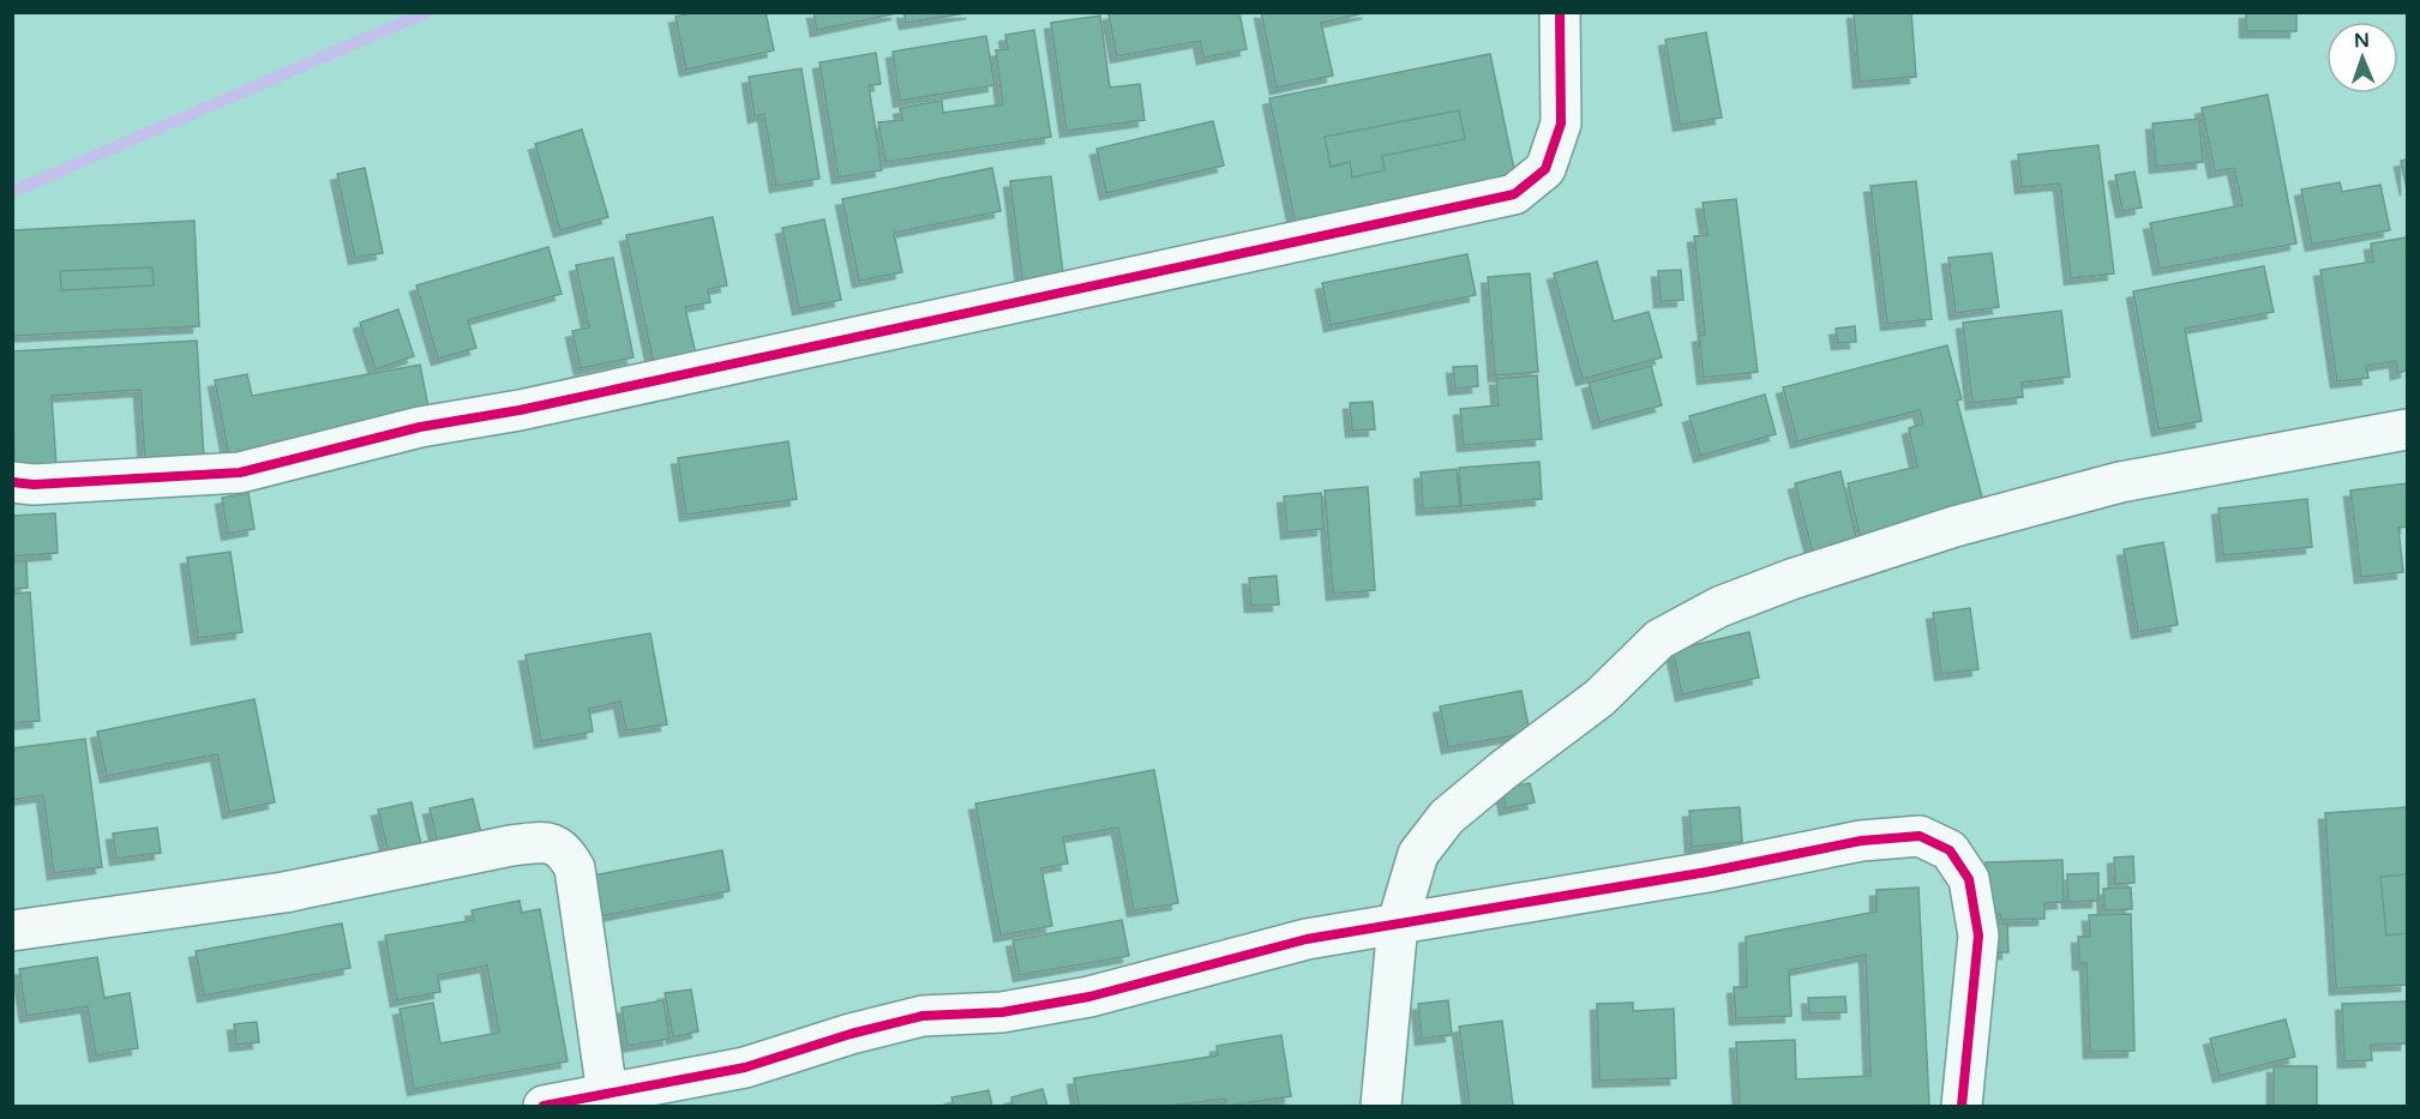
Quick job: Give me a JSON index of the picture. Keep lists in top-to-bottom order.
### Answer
{
  "north": "top"
}
